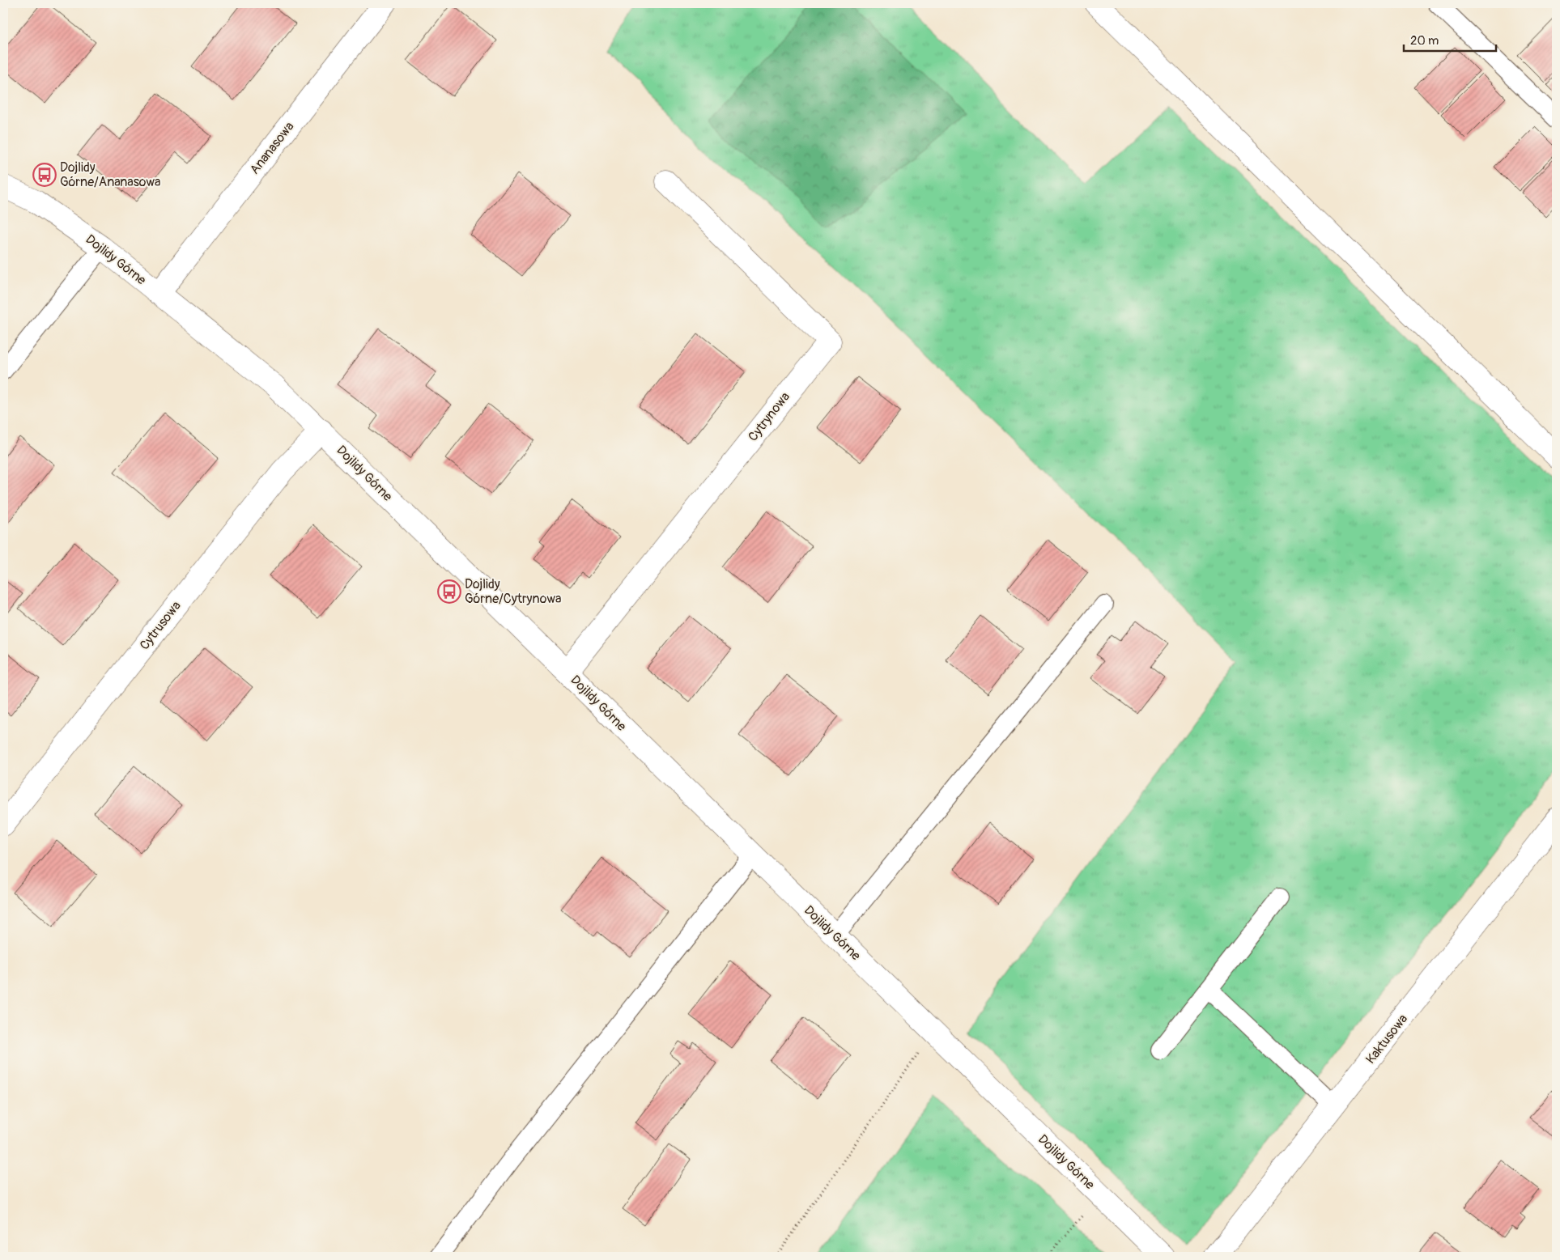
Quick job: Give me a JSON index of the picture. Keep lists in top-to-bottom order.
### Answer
{
  "streets": {
    "street": [
      "Ananasowa",
      "Dojlidy Górne",
      "Cytrynowa",
      "Cytrusowa",
      "Kaktusowa"
    ]
  },
  "crossings": [
    ["Ananasowa", "Dojlidy Górne"],
    ["Dojlidy Górne", "Cytrynowa"],
    ["Dojlidy Górne", "Cytrusowa"]
  ],
  "places": {
    "bus stop": ["Dojlidy Górne/Ananasowa", "Dojlidy Górne/Cytrynowa"]
  },
  "scale_bar": "20 m"
}
